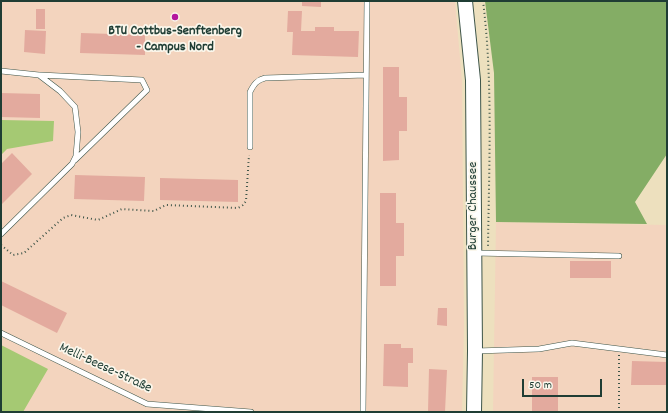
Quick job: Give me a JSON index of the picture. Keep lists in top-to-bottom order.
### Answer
{
  "streets": {
    "main road": ["Burger Chaussee"],
    "lane": ["Melli-Beese-Straße"]
  },
  "places": ["BTU Cottbus-Senftenberg - Campus Nord"],
  "scale_bar": "50 m"
}
